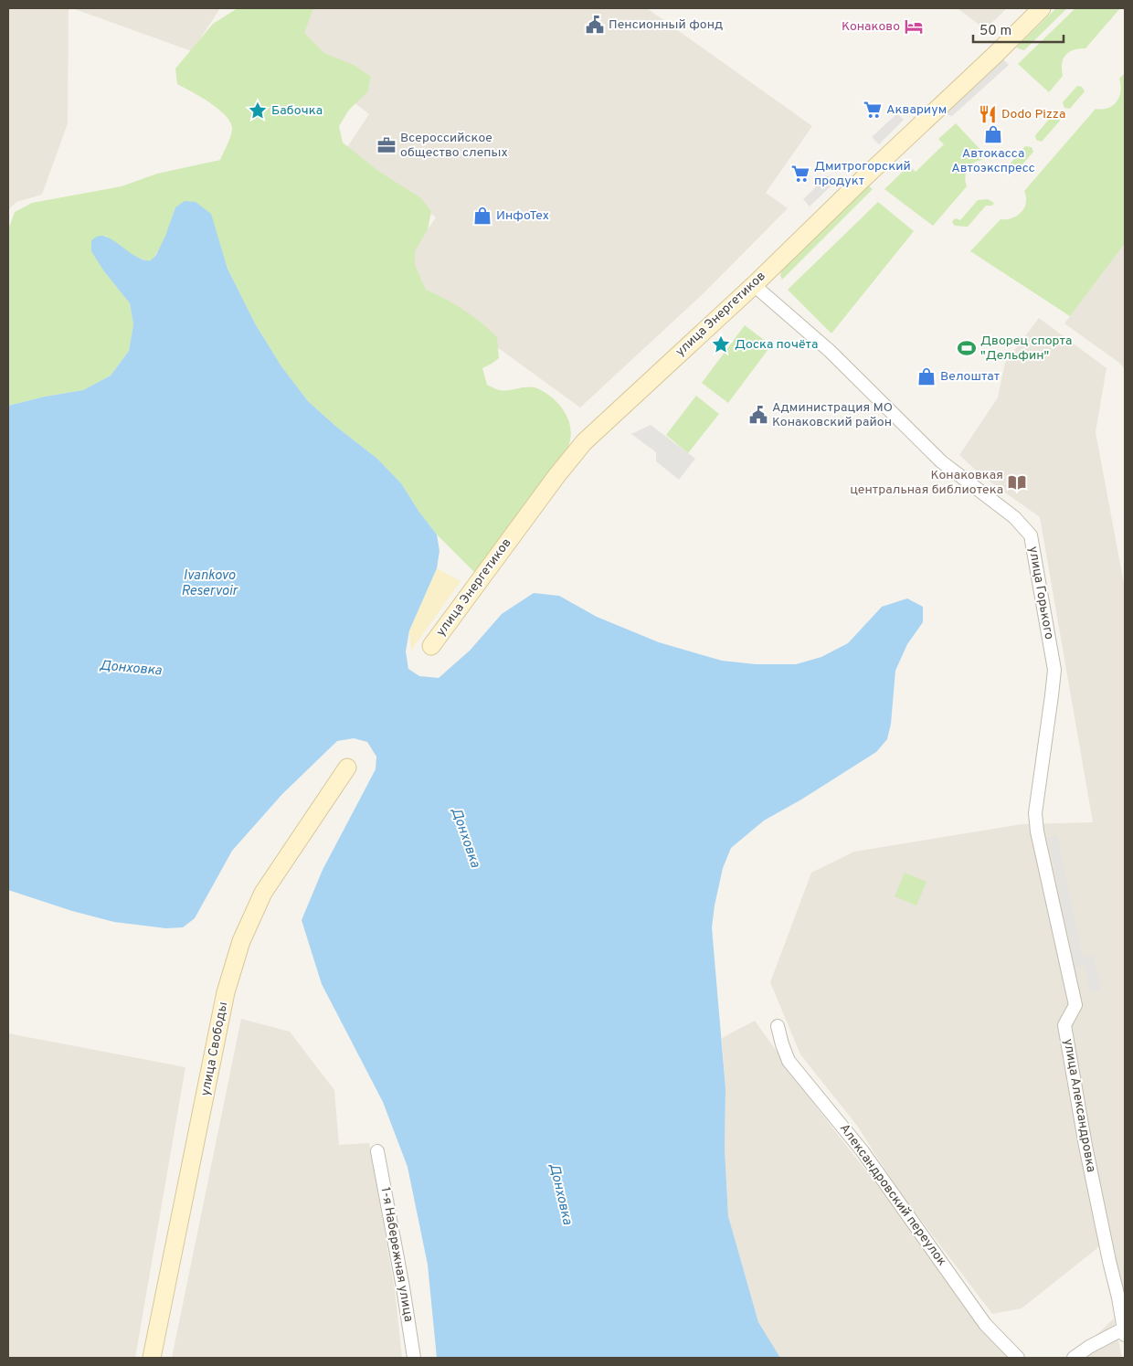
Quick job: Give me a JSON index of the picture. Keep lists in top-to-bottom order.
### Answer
{
  "streets": {
    "main road": ["улица Энергетиков", "улица Свободы"],
    "street": [
      "улица Горького",
      "улица Александровка",
      "Александровский переулок",
      "1-я Набережная улица"
    ]
  },
  "crossings": [
    ["улица Энергетиков", "улица Горького"],
    ["улица Горького", "улица Александровка"]
  ],
  "water": ["Ivankovo Reservoir", "Донховка"],
  "places": {
    "public building": ["Пенсионный фонд", "Администрация МО Конаковский район"],
    "hotel": ["Конаково"],
    "supermarket": ["Аквариум", "Дмитрогорский продукт"],
    "place": ["Бабочка", "Доска почёта"],
    "restaurant": ["Dodo Pizza"],
    "shop": ["Автокасса Автоэкспресс", "ИнфоТех", "Велоштат"],
    "office": ["Всероссийское общество слепых"],
    "sports": ["Дворец спорта \"Дельфин\""],
    "library": ["Конаковкая центральная библиотека"]
  },
  "scale_bar": "50 m"
}
